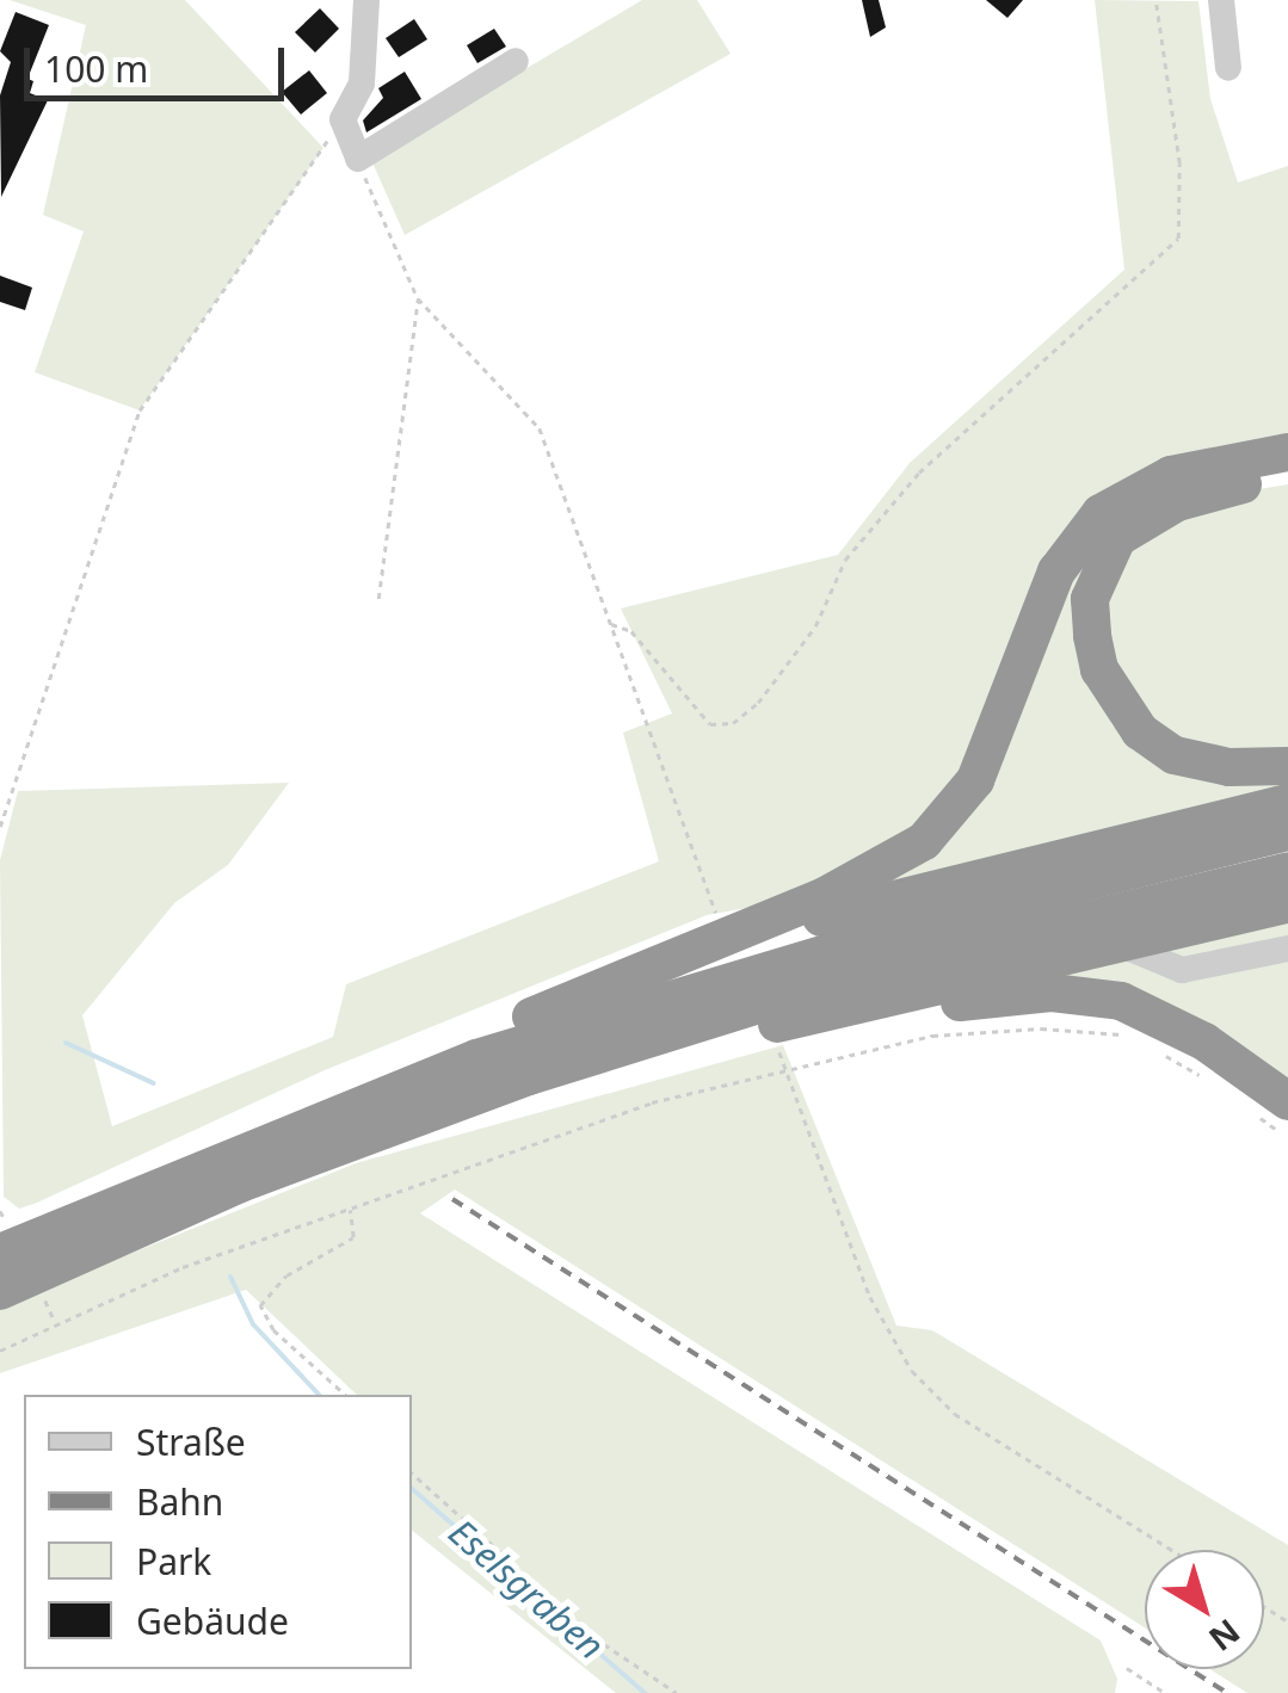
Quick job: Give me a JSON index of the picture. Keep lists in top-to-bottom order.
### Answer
{
  "water": ["Eselsgraben"],
  "legend": [
    "Straße",
    "Bahn",
    "Park",
    "Gebäude"
  ],
  "scale_bar": "100 m",
  "north": "bottom right"
}
